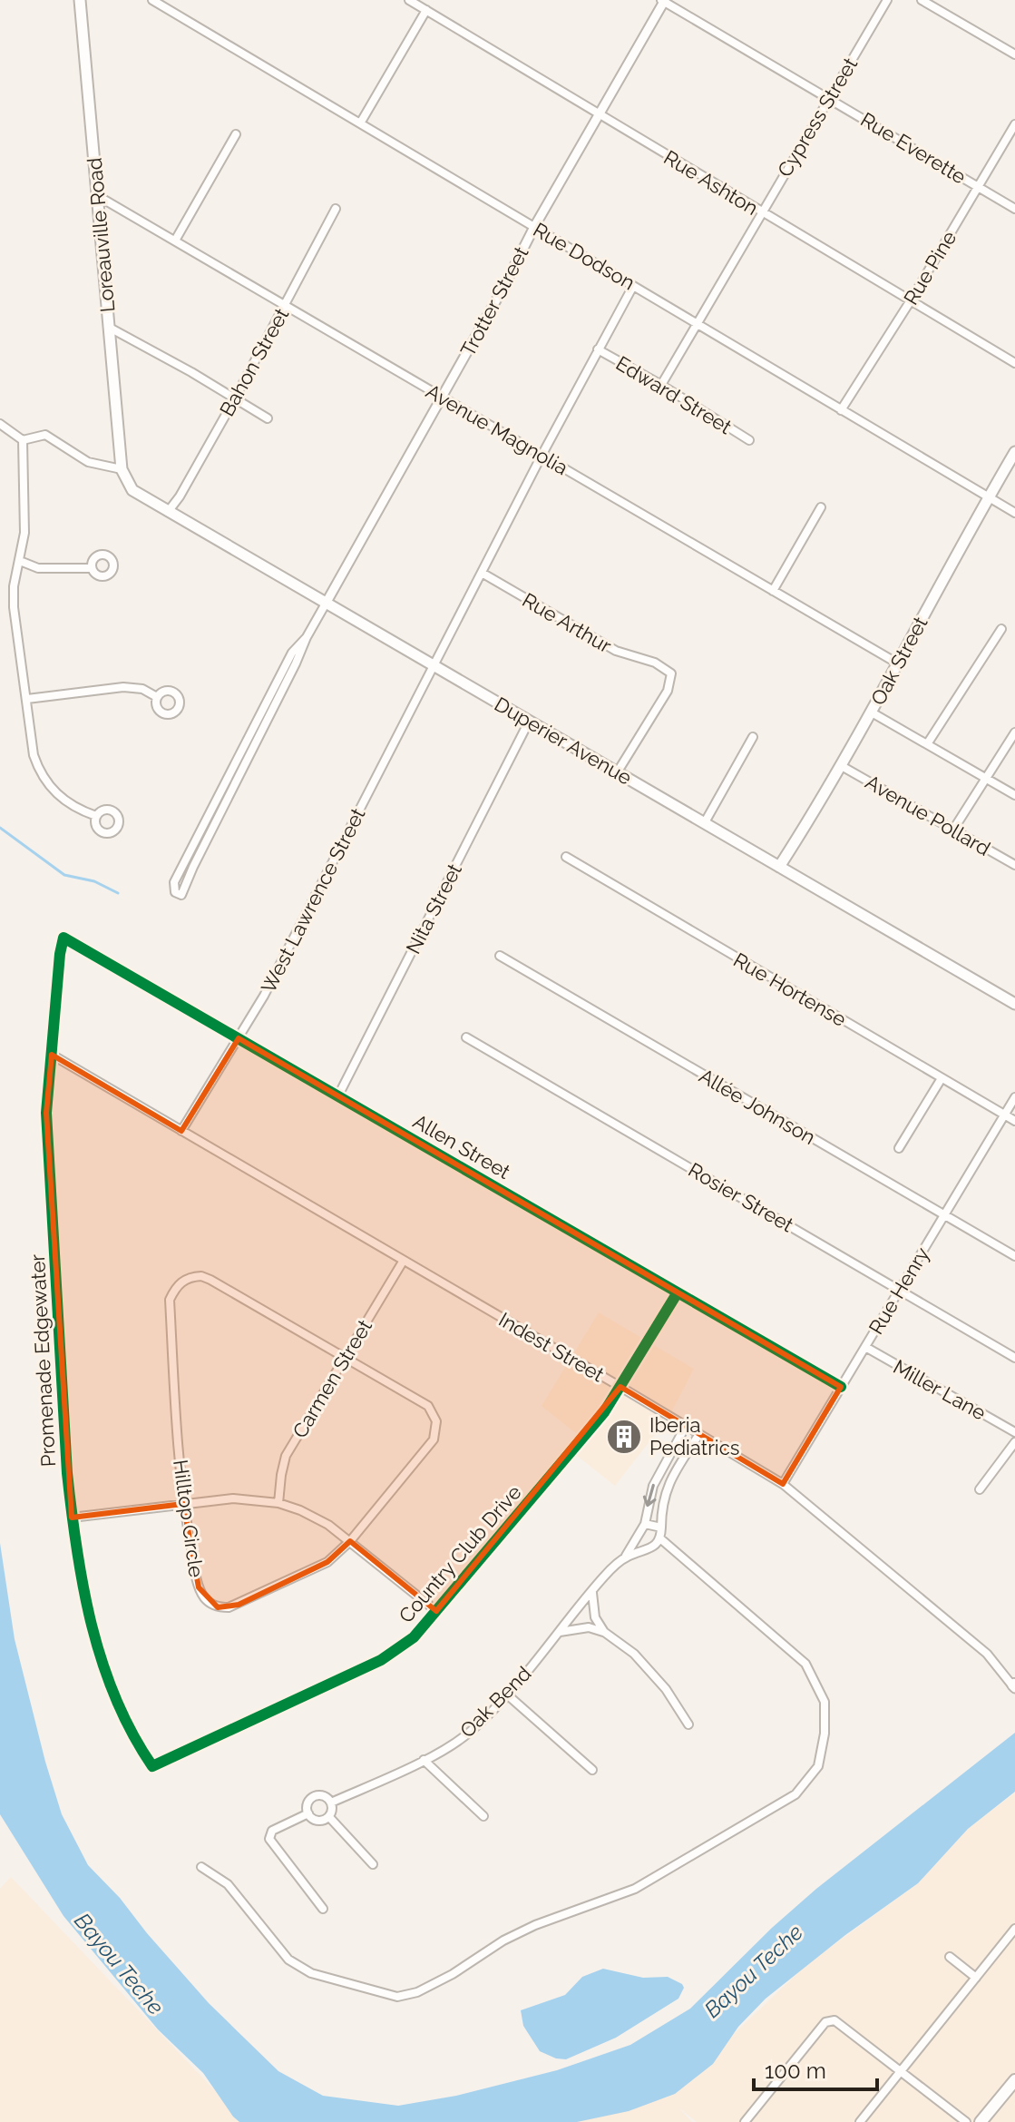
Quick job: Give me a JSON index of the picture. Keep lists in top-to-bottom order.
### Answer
{
  "streets": {
    "main road": ["Loreauville Road", "Oak Street", "Duperier Avenue"],
    "street": [
      "Cypress Street",
      "Rue Everette",
      "Rue Ashton",
      "Rue Dodson",
      "Rue Pine",
      "Trotter Street",
      "Bahon Street",
      "Edward Street",
      "Avenue Magnolia",
      "Rue Arthur",
      "Avenue Pollard",
      "West Lawrence Street",
      "Nita Street",
      "Rue Hortense",
      "Allée Johnson",
      "Allen Street",
      "Rosier Street",
      "Rue Henry",
      "Indest Street",
      "Promenade Edgewater",
      "Carmen Street",
      "Miller Lane",
      "Hilltop Circle",
      "Country Club Drive",
      "Oak Bend"
    ]
  },
  "crossings": [
    ["Cypress Street", "Rue Everette"],
    ["Cypress Street", "Rue Ashton"],
    ["Cypress Street", "Rue Dodson"],
    ["Cypress Street", "Edward Street"],
    ["Rue Everette", "Rue Pine"],
    ["Rue Everette", "Trotter Street"],
    ["Rue Ashton", "Rue Pine"],
    ["Rue Ashton", "Trotter Street"],
    ["Loreauville Road", "Avenue Magnolia"],
    ["Loreauville Road", "Duperier Avenue"],
    ["Rue Dodson", "Rue Pine"],
    ["Rue Dodson", "Trotter Street"],
    ["Rue Dodson", "Oak Street"],
    ["Rue Dodson", "West Lawrence Street"],
    ["Trotter Street", "Avenue Magnolia"],
    ["Trotter Street", "Duperier Avenue"],
    ["Bahon Street", "Avenue Magnolia"],
    ["Bahon Street", "Duperier Avenue"],
    ["Edward Street", "West Lawrence Street"],
    ["Avenue Magnolia", "Oak Street"],
    ["Avenue Magnolia", "West Lawrence Street"],
    ["Rue Arthur", "Duperier Avenue"],
    ["Rue Arthur", "West Lawrence Street"],
    ["Oak Street", "Duperier Avenue"],
    ["Oak Street", "Avenue Pollard"],
    ["Duperier Avenue", "West Lawrence Street"],
    ["Duperier Avenue", "Nita Street"],
    ["West Lawrence Street", "Allen Street"],
    ["West Lawrence Street", "Indest Street"],
    ["Nita Street", "Allen Street"],
    ["Rue Hortense", "Rue Henry"],
    ["Allée Johnson", "Rue Henry"],
    ["Allen Street", "Rue Henry"],
    ["Allen Street", "Promenade Edgewater"],
    ["Allen Street", "Country Club Drive"],
    ["Rosier Street", "Rue Henry"],
    ["Rue Henry", "Indest Street"],
    ["Rue Henry", "Miller Lane"],
    ["Indest Street", "Promenade Edgewater"],
    ["Indest Street", "Carmen Street"],
    ["Indest Street", "Country Club Drive"],
    ["Indest Street", "Oak Bend"],
    ["Promenade Edgewater", "Country Club Drive"],
    ["Carmen Street", "Hilltop Circle"]
  ],
  "water": ["Bayou Teche"],
  "places": {
    "building": ["Iberia Pediatrics"]
  },
  "scale_bar": "100 m"
}
